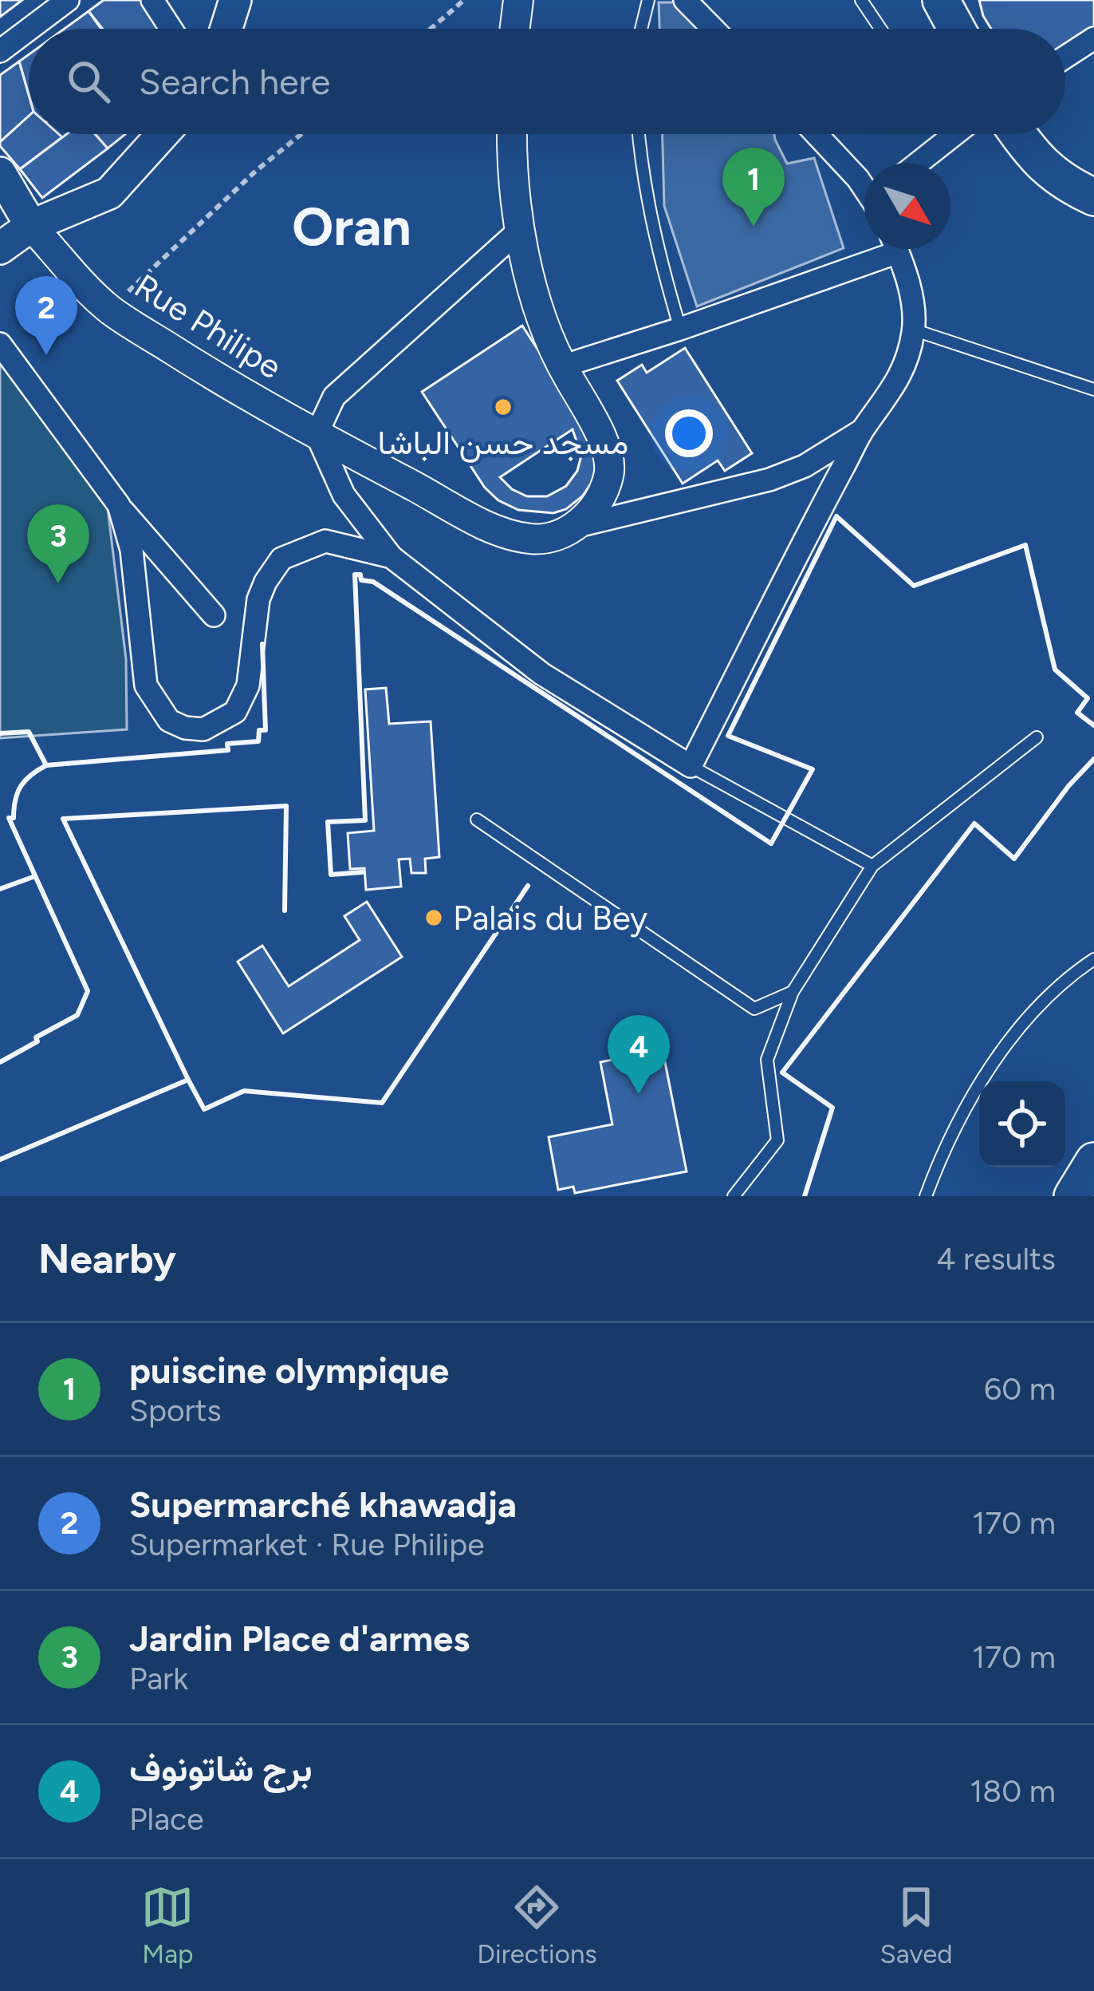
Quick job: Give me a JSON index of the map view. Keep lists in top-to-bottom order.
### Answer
{
  "streets": {
    "street": ["Rue Philipe"]
  },
  "districts": ["Oran"],
  "places": ["مسجد حسن الباشا", "Palais du Bey"],
  "north": "bottom right",
  "page": {
    "search": "Search here",
    "pins": [
      "1",
      "2",
      "3",
      "4"
    ],
    "heading": ["Nearby", "4 results"],
    "list": [
      {
        "mark": "1",
        "name": "puiscine olympique",
        "note": "Sports",
        "value": "60 m"
      },
      {
        "mark": "2",
        "name": "Supermarché khawadja",
        "note": "Supermarket · Rue Philipe",
        "value": "170 m"
      },
      {
        "mark": "3",
        "name": "Jardin Place d'armes",
        "note": "Park",
        "value": "170 m"
      },
      {
        "mark": "4",
        "name": "برج شاتونوف",
        "note": "Place",
        "value": "180 m"
      }
    ],
    "nav": ["Map", "Directions", "Saved"]
  }
}
